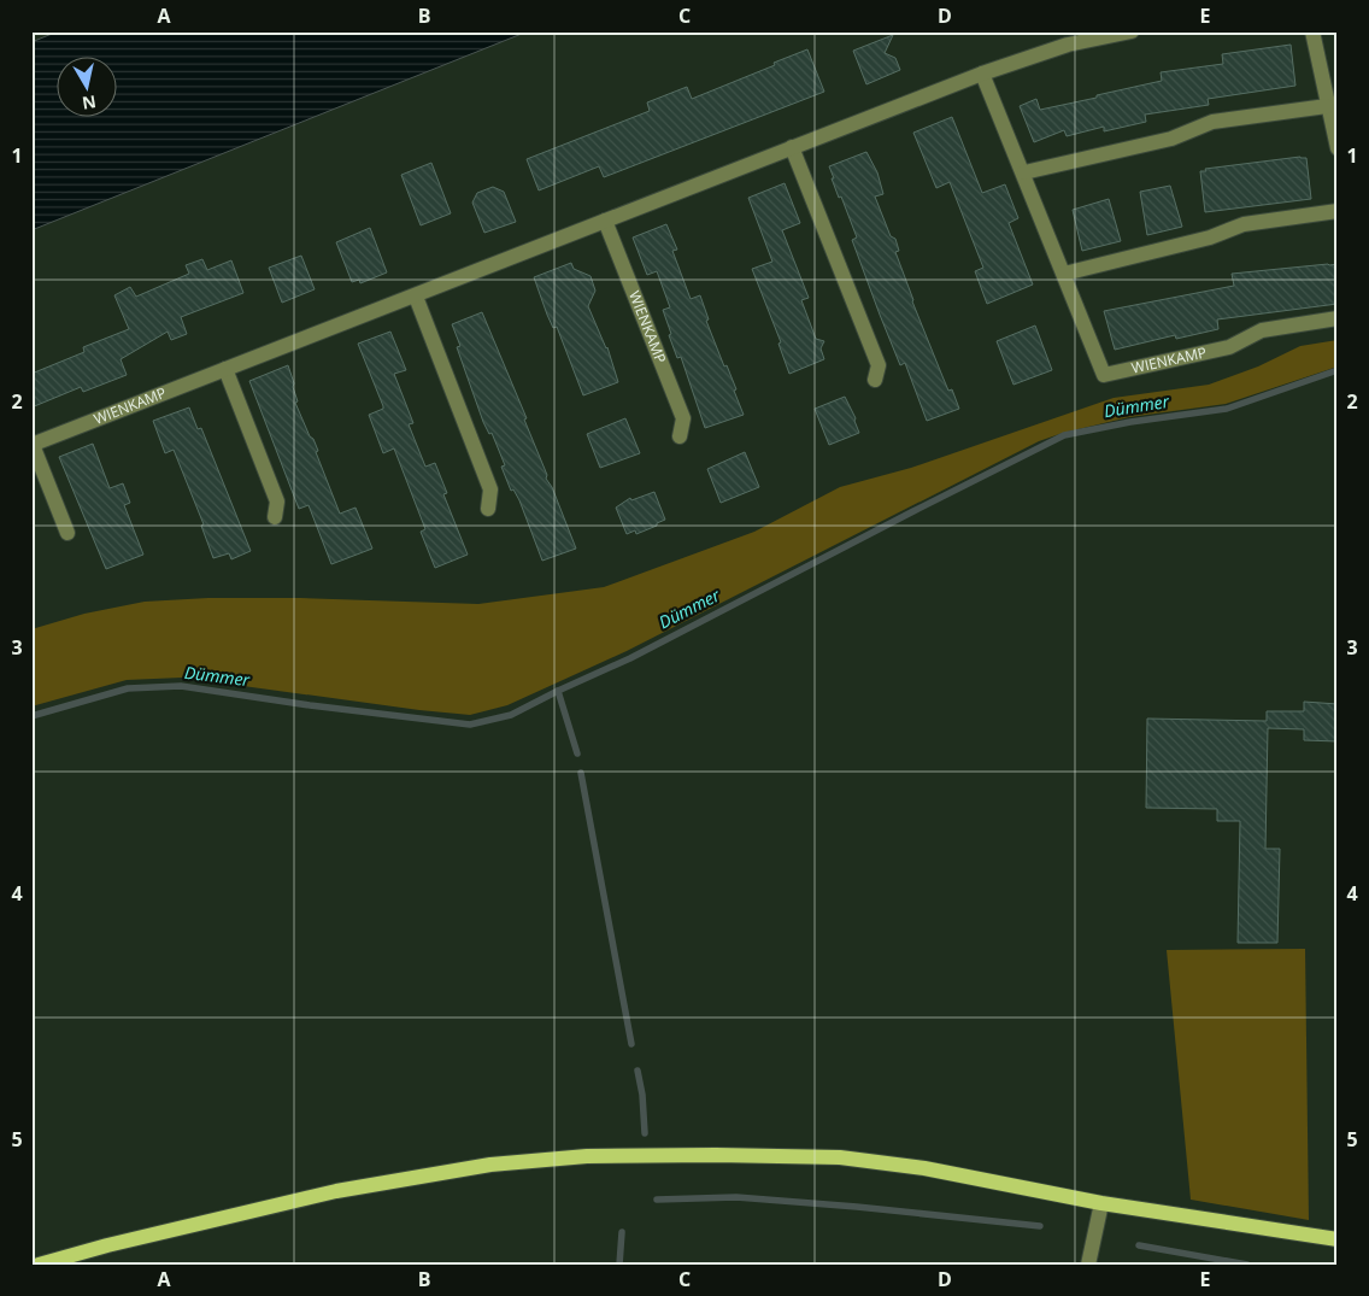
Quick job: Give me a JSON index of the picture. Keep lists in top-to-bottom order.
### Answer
{
  "streets": {
    "street": ["WIENKAMP"]
  },
  "water": ["Dümmer"],
  "north": "bottom",
  "grid": {
    "columns": [
      "A",
      "B",
      "C",
      "D",
      "E"
    ],
    "rows": [
      "1",
      "2",
      "3",
      "4",
      "5"
    ]
  }
}
